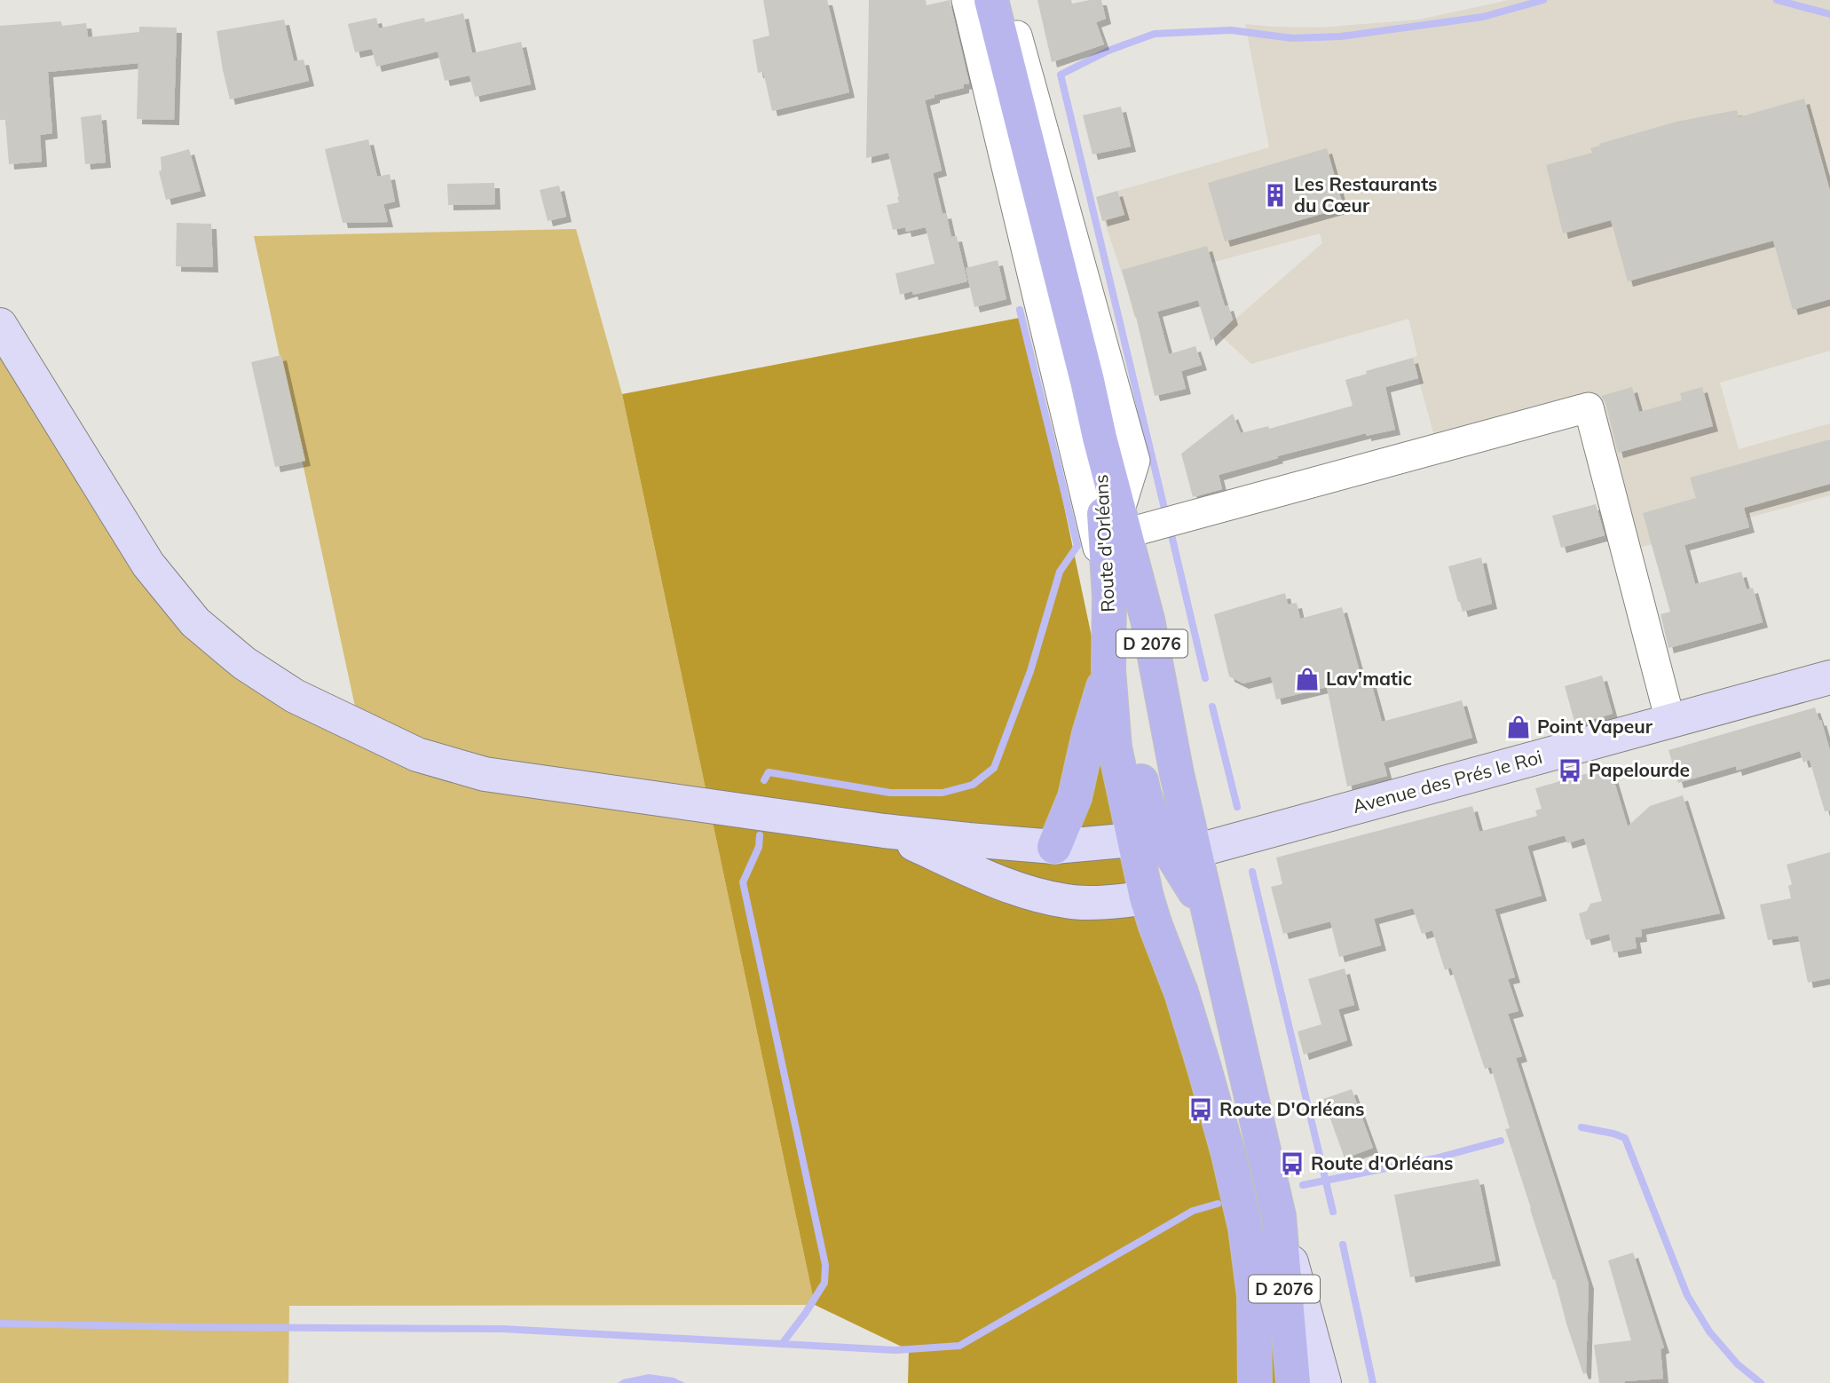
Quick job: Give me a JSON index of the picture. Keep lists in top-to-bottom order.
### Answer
{
  "streets": {
    "main road": ["Route d'Orléans", "D 2076", "Avenue des Prés le Roi"]
  },
  "crossings": [
    ["Route d'Orléans", "D 2076"],
    ["Route d'Orléans", "Avenue des Prés le Roi"],
    ["D 2076", "Avenue des Prés le Roi"]
  ],
  "places": {
    "building": ["Les Restaurants du Cœur"],
    "shop": ["Lav'matic", "Point Vapeur"],
    "bus stop": ["Papelourde", "Route D'Orléans", "Route d'Orléans"]
  }
}
